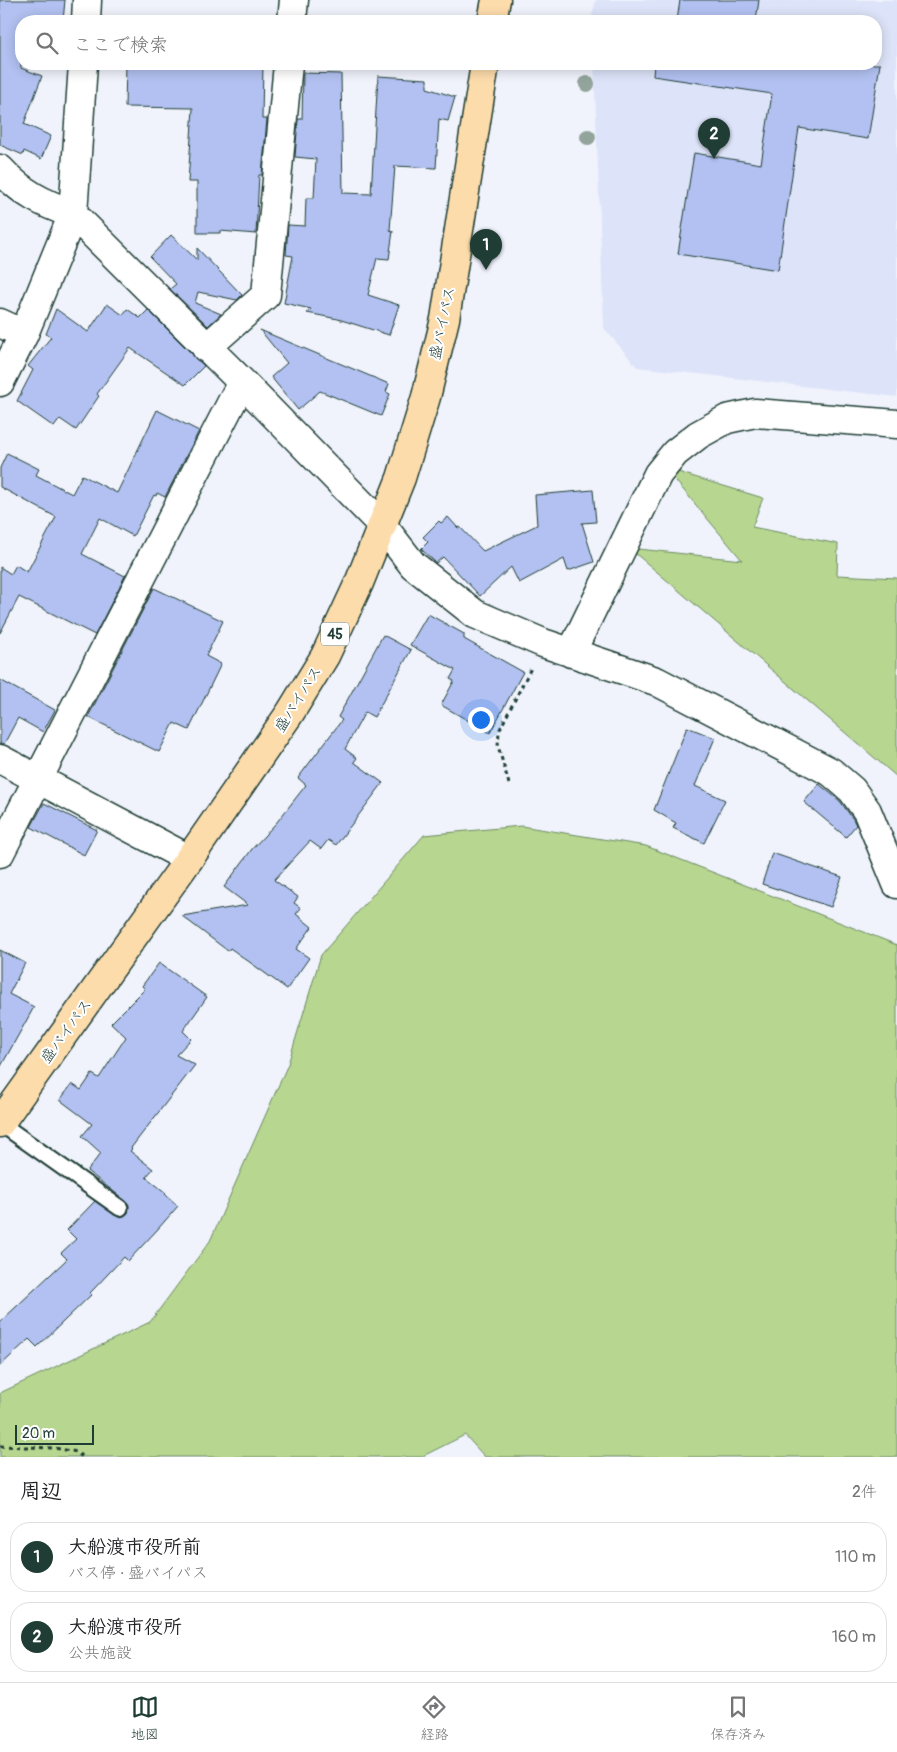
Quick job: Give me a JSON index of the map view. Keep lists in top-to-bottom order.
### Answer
{
  "streets": {
    "highway": ["盛バイパス", "45"]
  },
  "scale_bar": "20 m",
  "page": {
    "search": "ここで検索",
    "pins": ["2", "1"],
    "scale": "20 m",
    "heading": ["周辺", "2件"],
    "list": [
      {
        "mark": "1",
        "name": "大船渡市役所前",
        "note": "バス停 · 盛バイパス",
        "value": "110 m"
      },
      {
        "mark": "2",
        "name": "大船渡市役所",
        "note": "公共施設",
        "value": "160 m"
      }
    ],
    "nav": ["地図", "経路", "保存済み"]
  }
}
